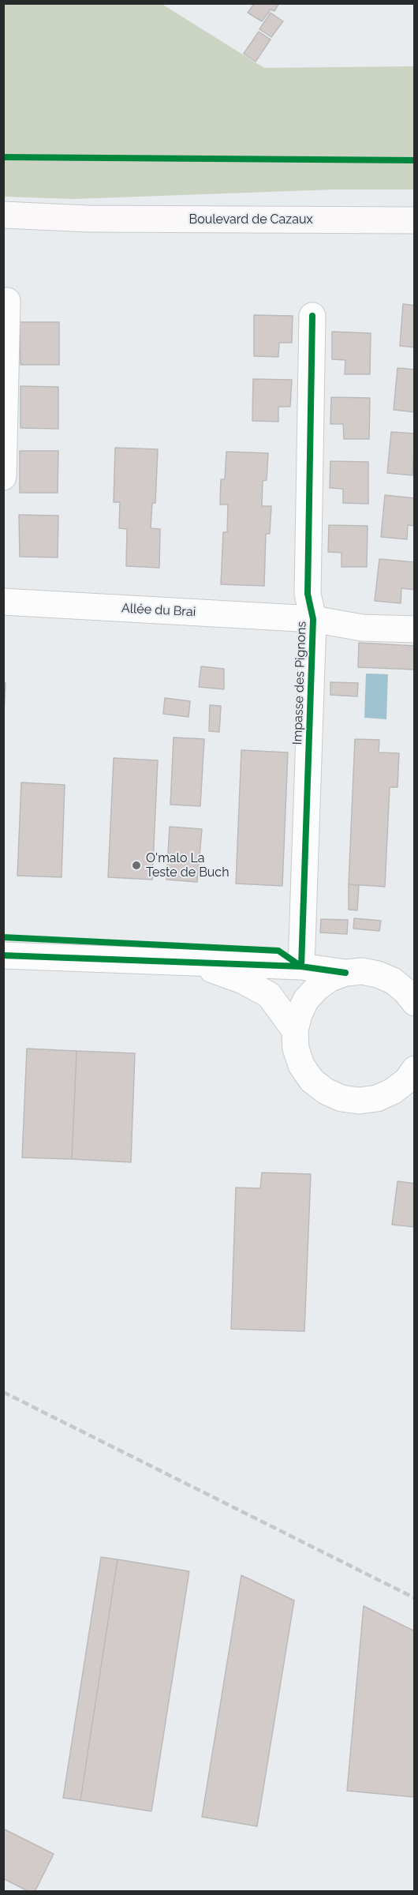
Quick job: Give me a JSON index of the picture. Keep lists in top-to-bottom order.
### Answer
{
  "streets": {
    "main road": ["Boulevard de Cazaux"],
    "street": ["Allée du Brai", "Impasse des Pignons"]
  },
  "crossings": [
    ["Allée du Brai", "Impasse des Pignons"]
  ],
  "places": ["O'malo La Teste de Buch"]
}
